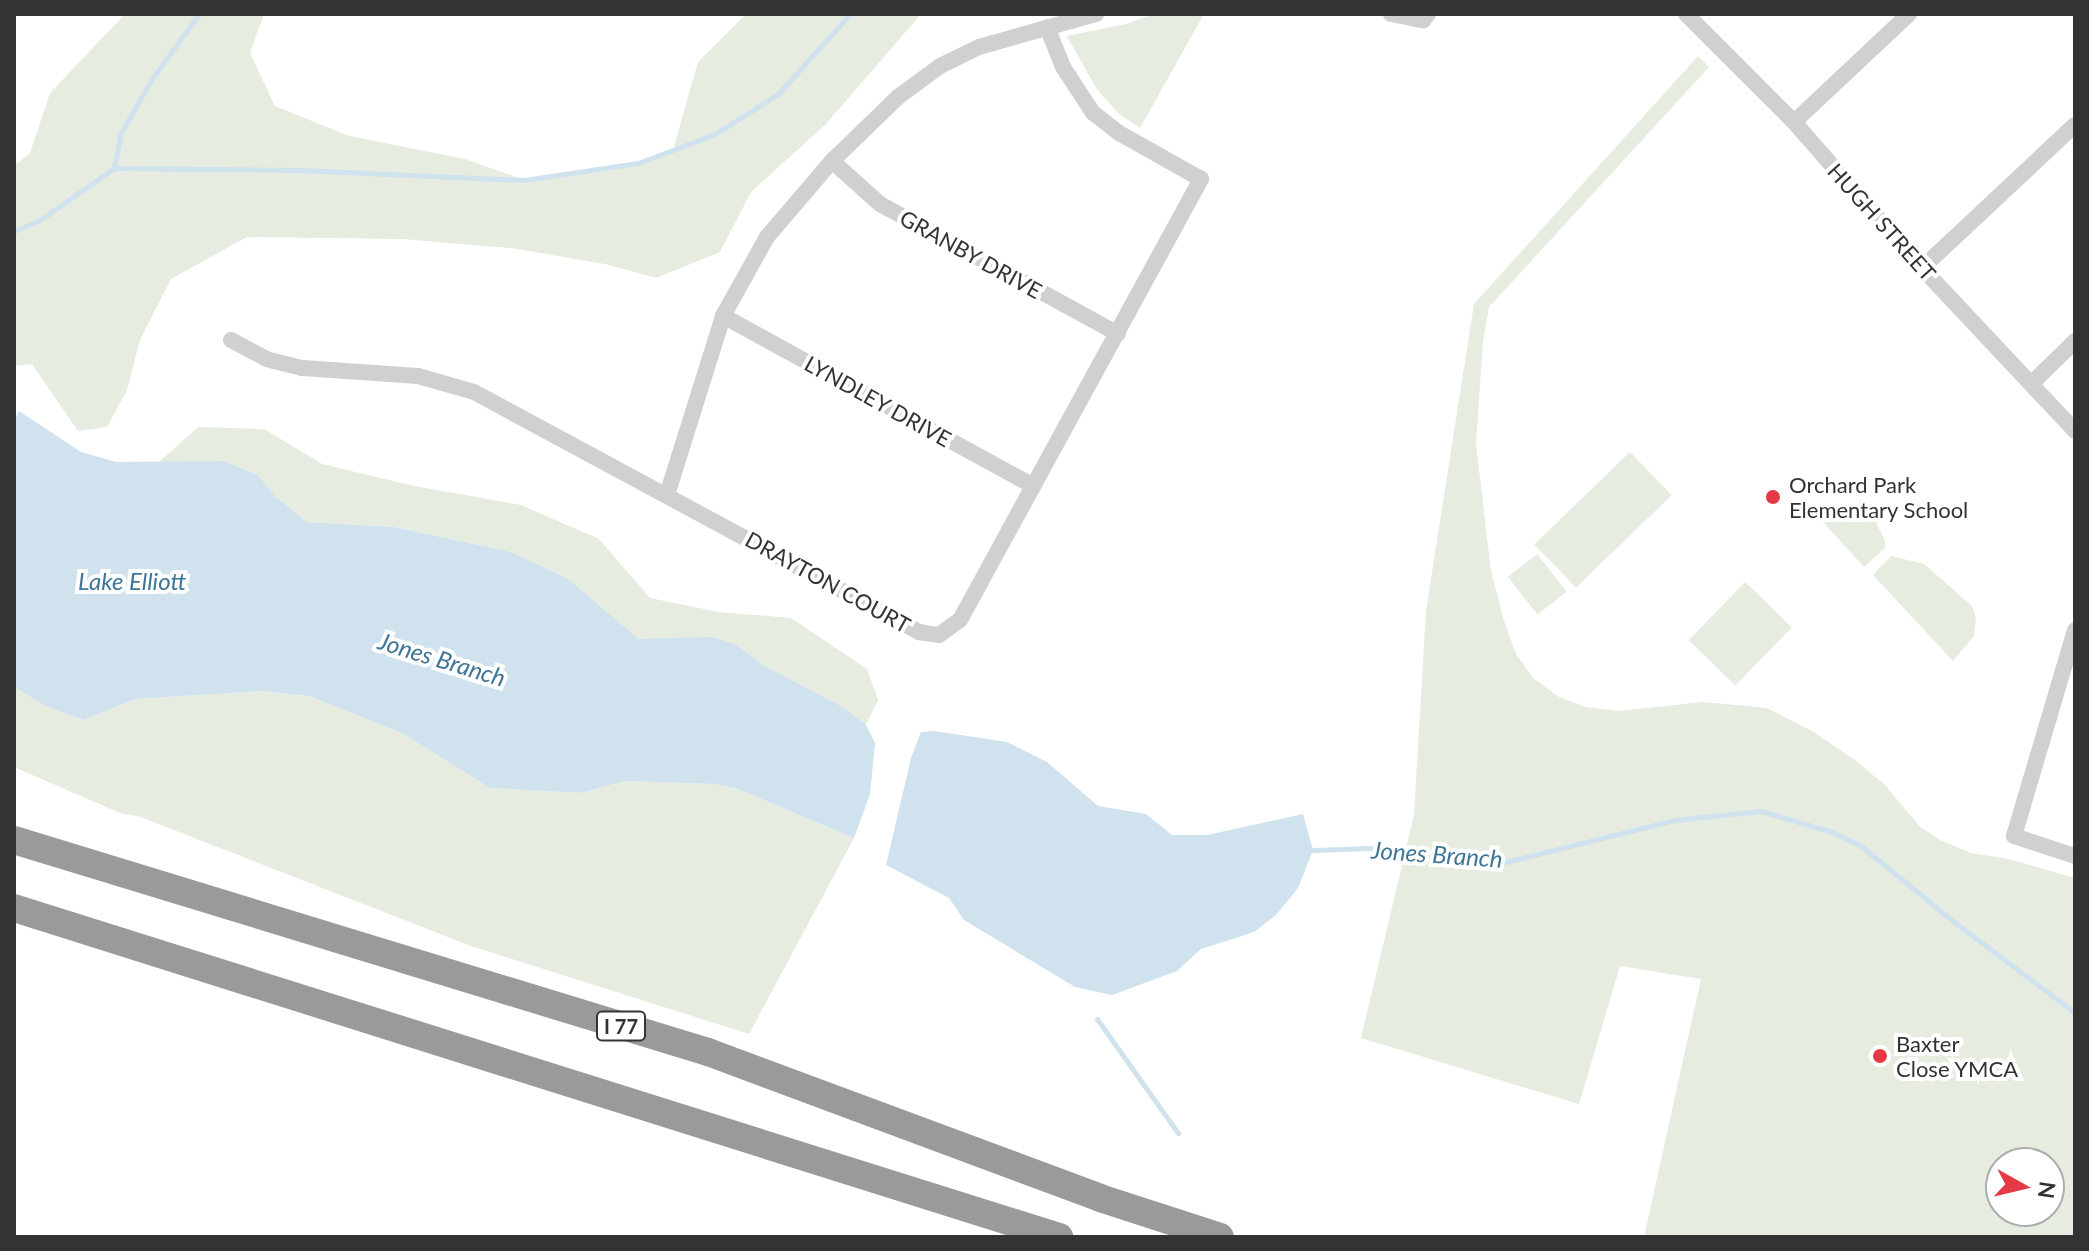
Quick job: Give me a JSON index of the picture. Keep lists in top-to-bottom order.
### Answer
{
  "streets": {
    "highway": ["I 77"],
    "street": [
      "HUGH STREET",
      "GRANBY DRIVE",
      "LYNDLEY DRIVE",
      "DRAYTON COURT"
    ]
  },
  "crossings": [
    ["GRANBY DRIVE", "DRAYTON COURT"],
    ["LYNDLEY DRIVE", "DRAYTON COURT"]
  ],
  "water": ["Lake Elliott", "Jones Branch"],
  "places": ["Orchard Park Elementary School", "Baxter Close YMCA"],
  "north": "right"
}
